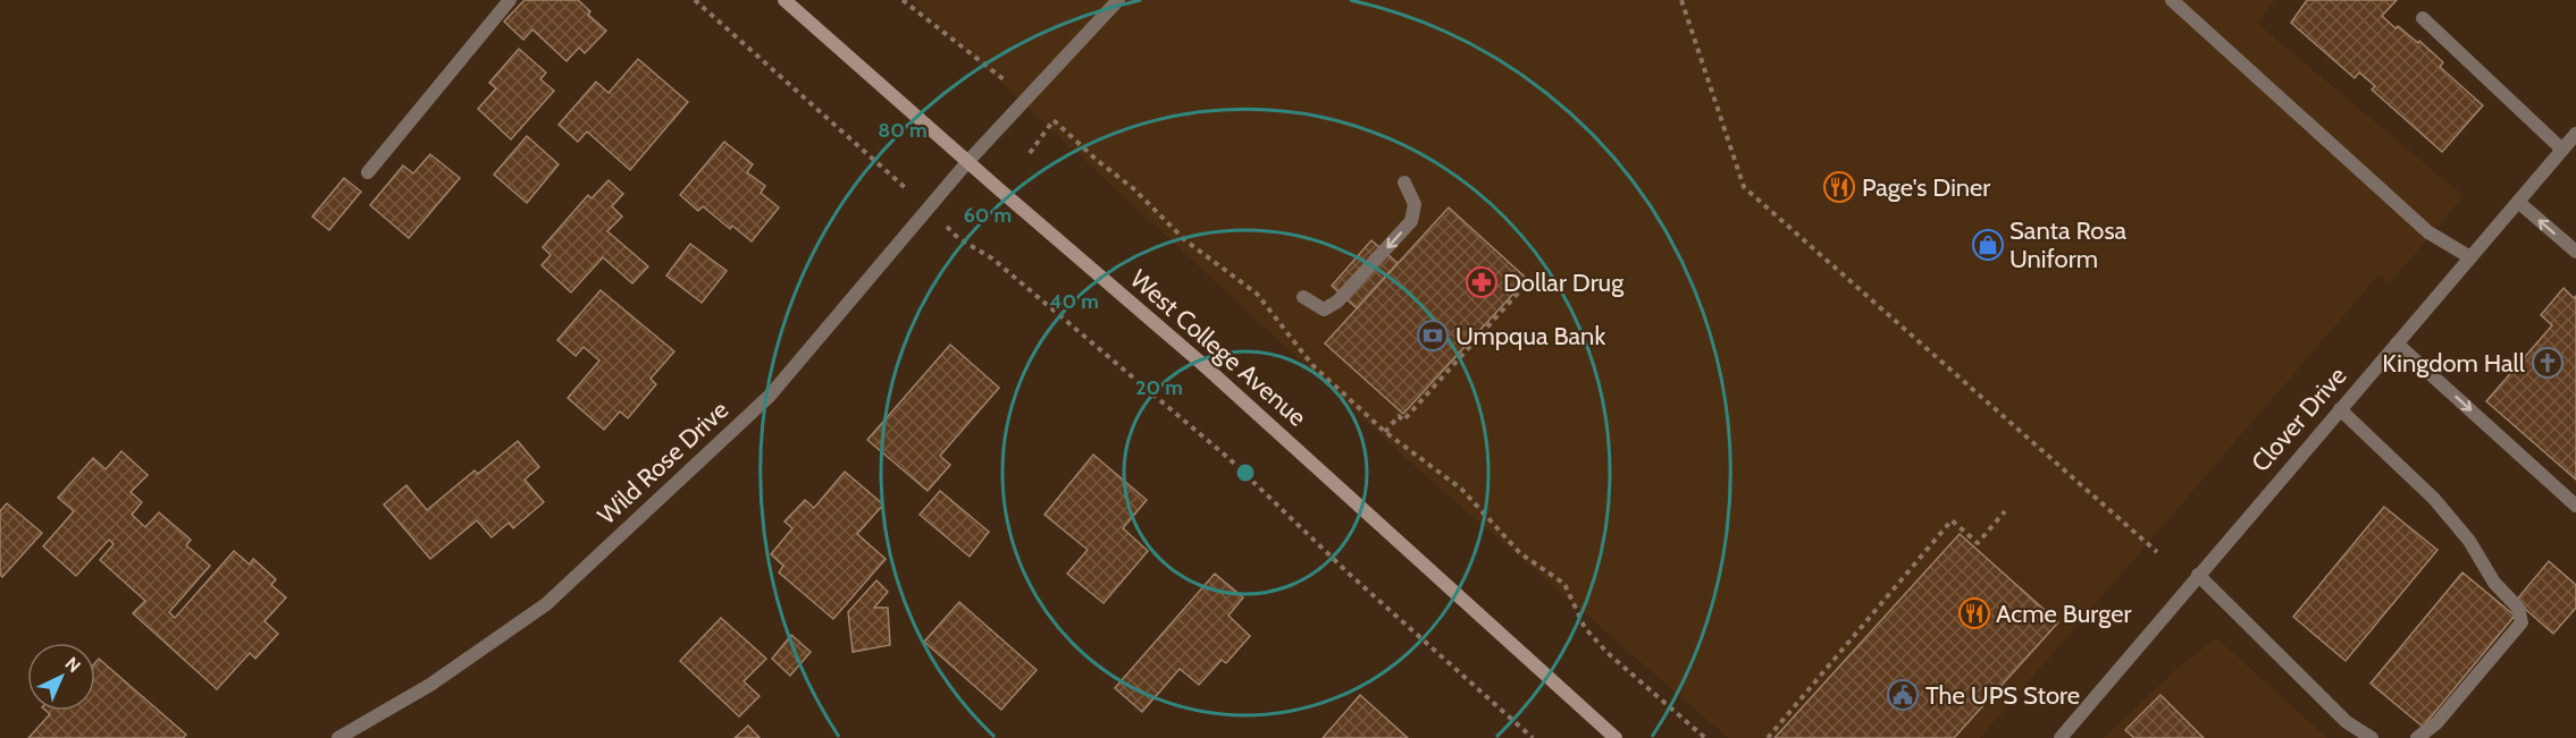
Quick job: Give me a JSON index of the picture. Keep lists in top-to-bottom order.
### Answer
{
  "streets": {
    "main road": ["West College Avenue"],
    "street": ["Clover Drive", "Wild Rose Drive"]
  },
  "crossings": [
    ["West College Avenue", "Wild Rose Drive"]
  ],
  "places": {
    "restaurant": ["Page's Diner", "Acme Burger"],
    "shop": ["Santa Rosa Uniform"],
    "pharmacy": ["Dollar Drug"],
    "bank": ["Umpqua Bank"],
    "church": ["Kingdom Hall"],
    "public building": ["The UPS Store"]
  },
  "north": "top right",
  "rings": [
    "80 m",
    "60 m",
    "40 m",
    "20 m"
  ]
}
